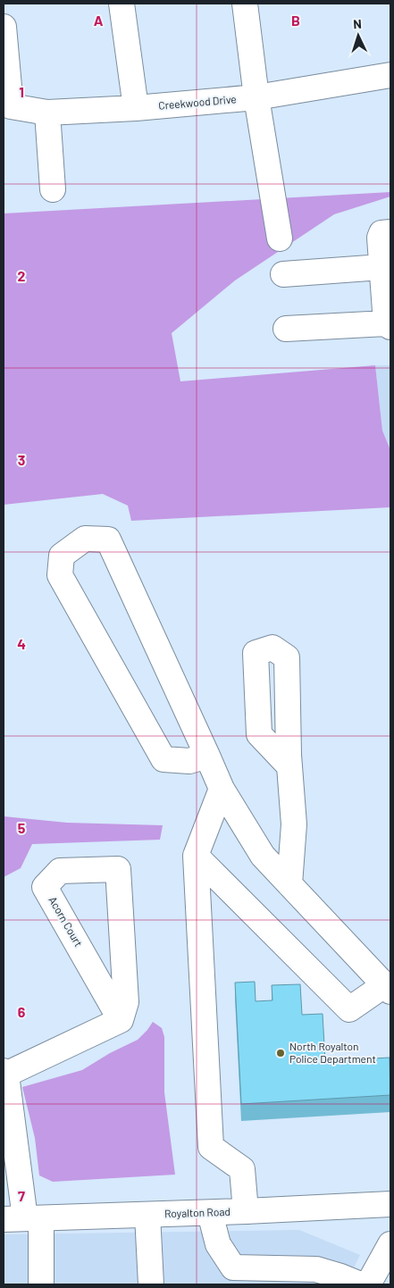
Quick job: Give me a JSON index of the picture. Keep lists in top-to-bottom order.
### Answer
{
  "streets": {
    "street": ["Creekwood Drive", "Acorn Court", "Royalton Road"]
  },
  "places": ["North Royalton Police Department"],
  "north": "top",
  "grid": {
    "columns": ["A", "B"],
    "rows": [
      "1",
      "2",
      "3",
      "4",
      "5",
      "6",
      "7"
    ]
  }
}
